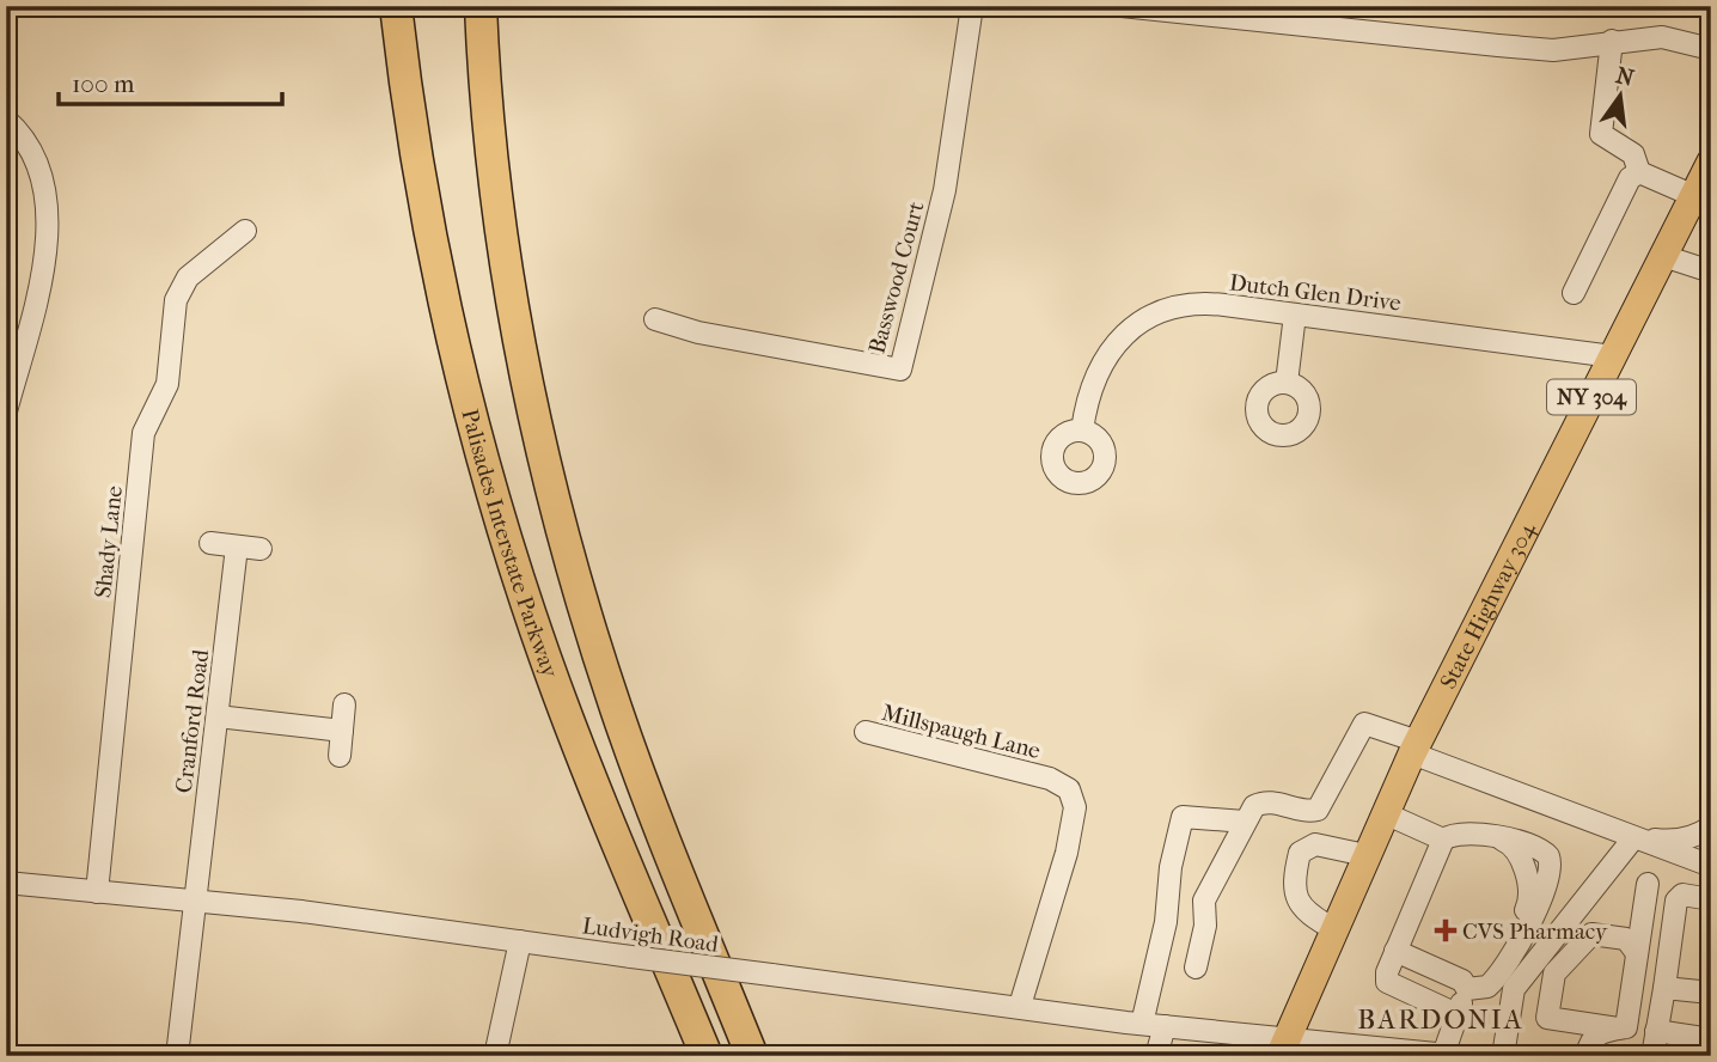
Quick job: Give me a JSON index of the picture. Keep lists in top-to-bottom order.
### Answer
{
  "streets": {
    "highway": ["Palisades Interstate Parkway"],
    "main road": ["NY 304", "State Highway 304"],
    "street": [
      "Basswood Court",
      "Dutch Glen Drive",
      "Shady Lane",
      "Cranford Road",
      "Millspaugh Lane",
      "Ludvigh Road"
    ]
  },
  "crossings": [
    ["Dutch Glen Drive", "State Highway 304"],
    ["Shady Lane", "Ludvigh Road"],
    ["State Highway 304", "Ludvigh Road"],
    ["Cranford Road", "Ludvigh Road"],
    ["Millspaugh Lane", "Ludvigh Road"]
  ],
  "districts": ["BARDONIA"],
  "places": {
    "health": ["CVS Pharmacy"]
  },
  "scale_bar": "100 m",
  "north": "top"
}
